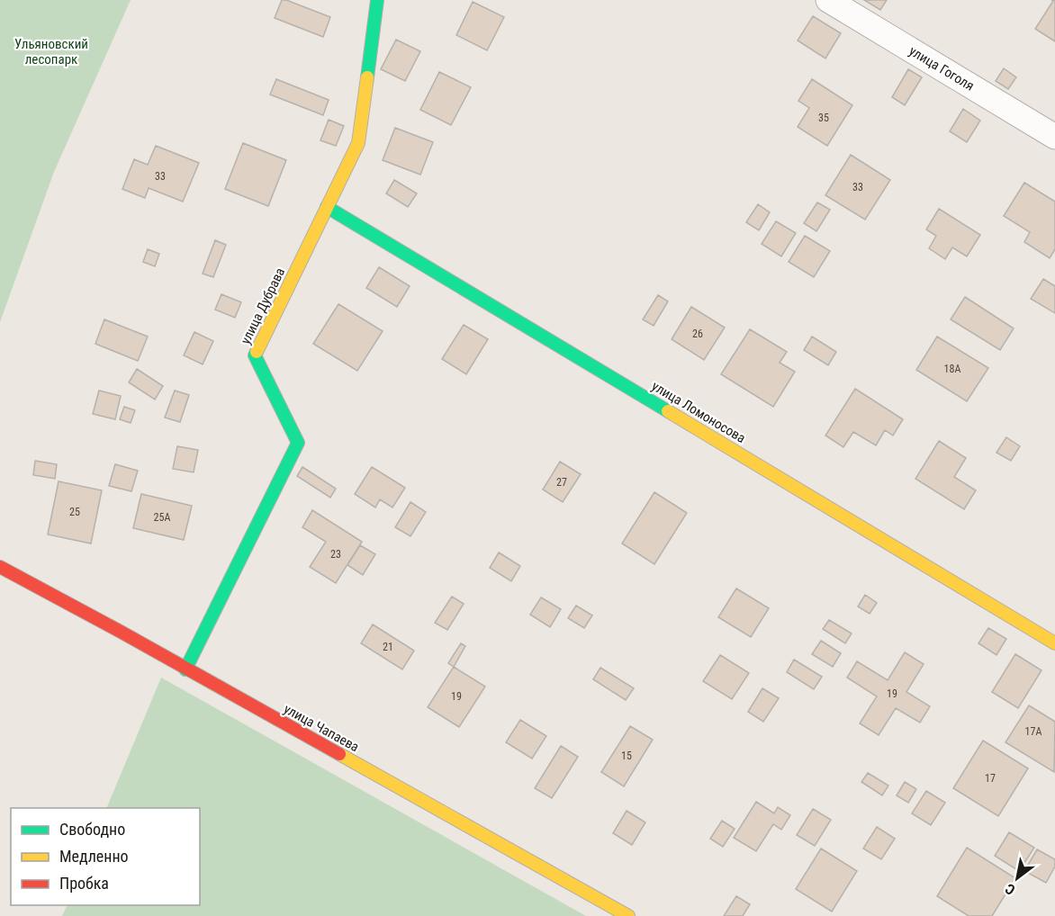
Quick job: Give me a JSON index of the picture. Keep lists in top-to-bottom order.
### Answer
{
  "streets": {
    "street": [
      "улица Гоголя",
      "улица Дубрава",
      "улица Ломоносова",
      "улица Чапаева"
    ]
  },
  "crossings": [
    ["улица Дубрава", "улица Ломоносова"],
    ["улица Дубрава", "улица Чапаева"]
  ],
  "parks": ["Ульяновский лесопарк"],
  "house_numbers": [
    "35",
    "33",
    "33",
    "26",
    "18А",
    "27",
    "25",
    "25А",
    "23",
    "21",
    "19",
    "19",
    "17А",
    "15",
    "17"
  ],
  "legend": ["Свободно", "Медленно", "Пробка"],
  "north": "bottom left"
}
